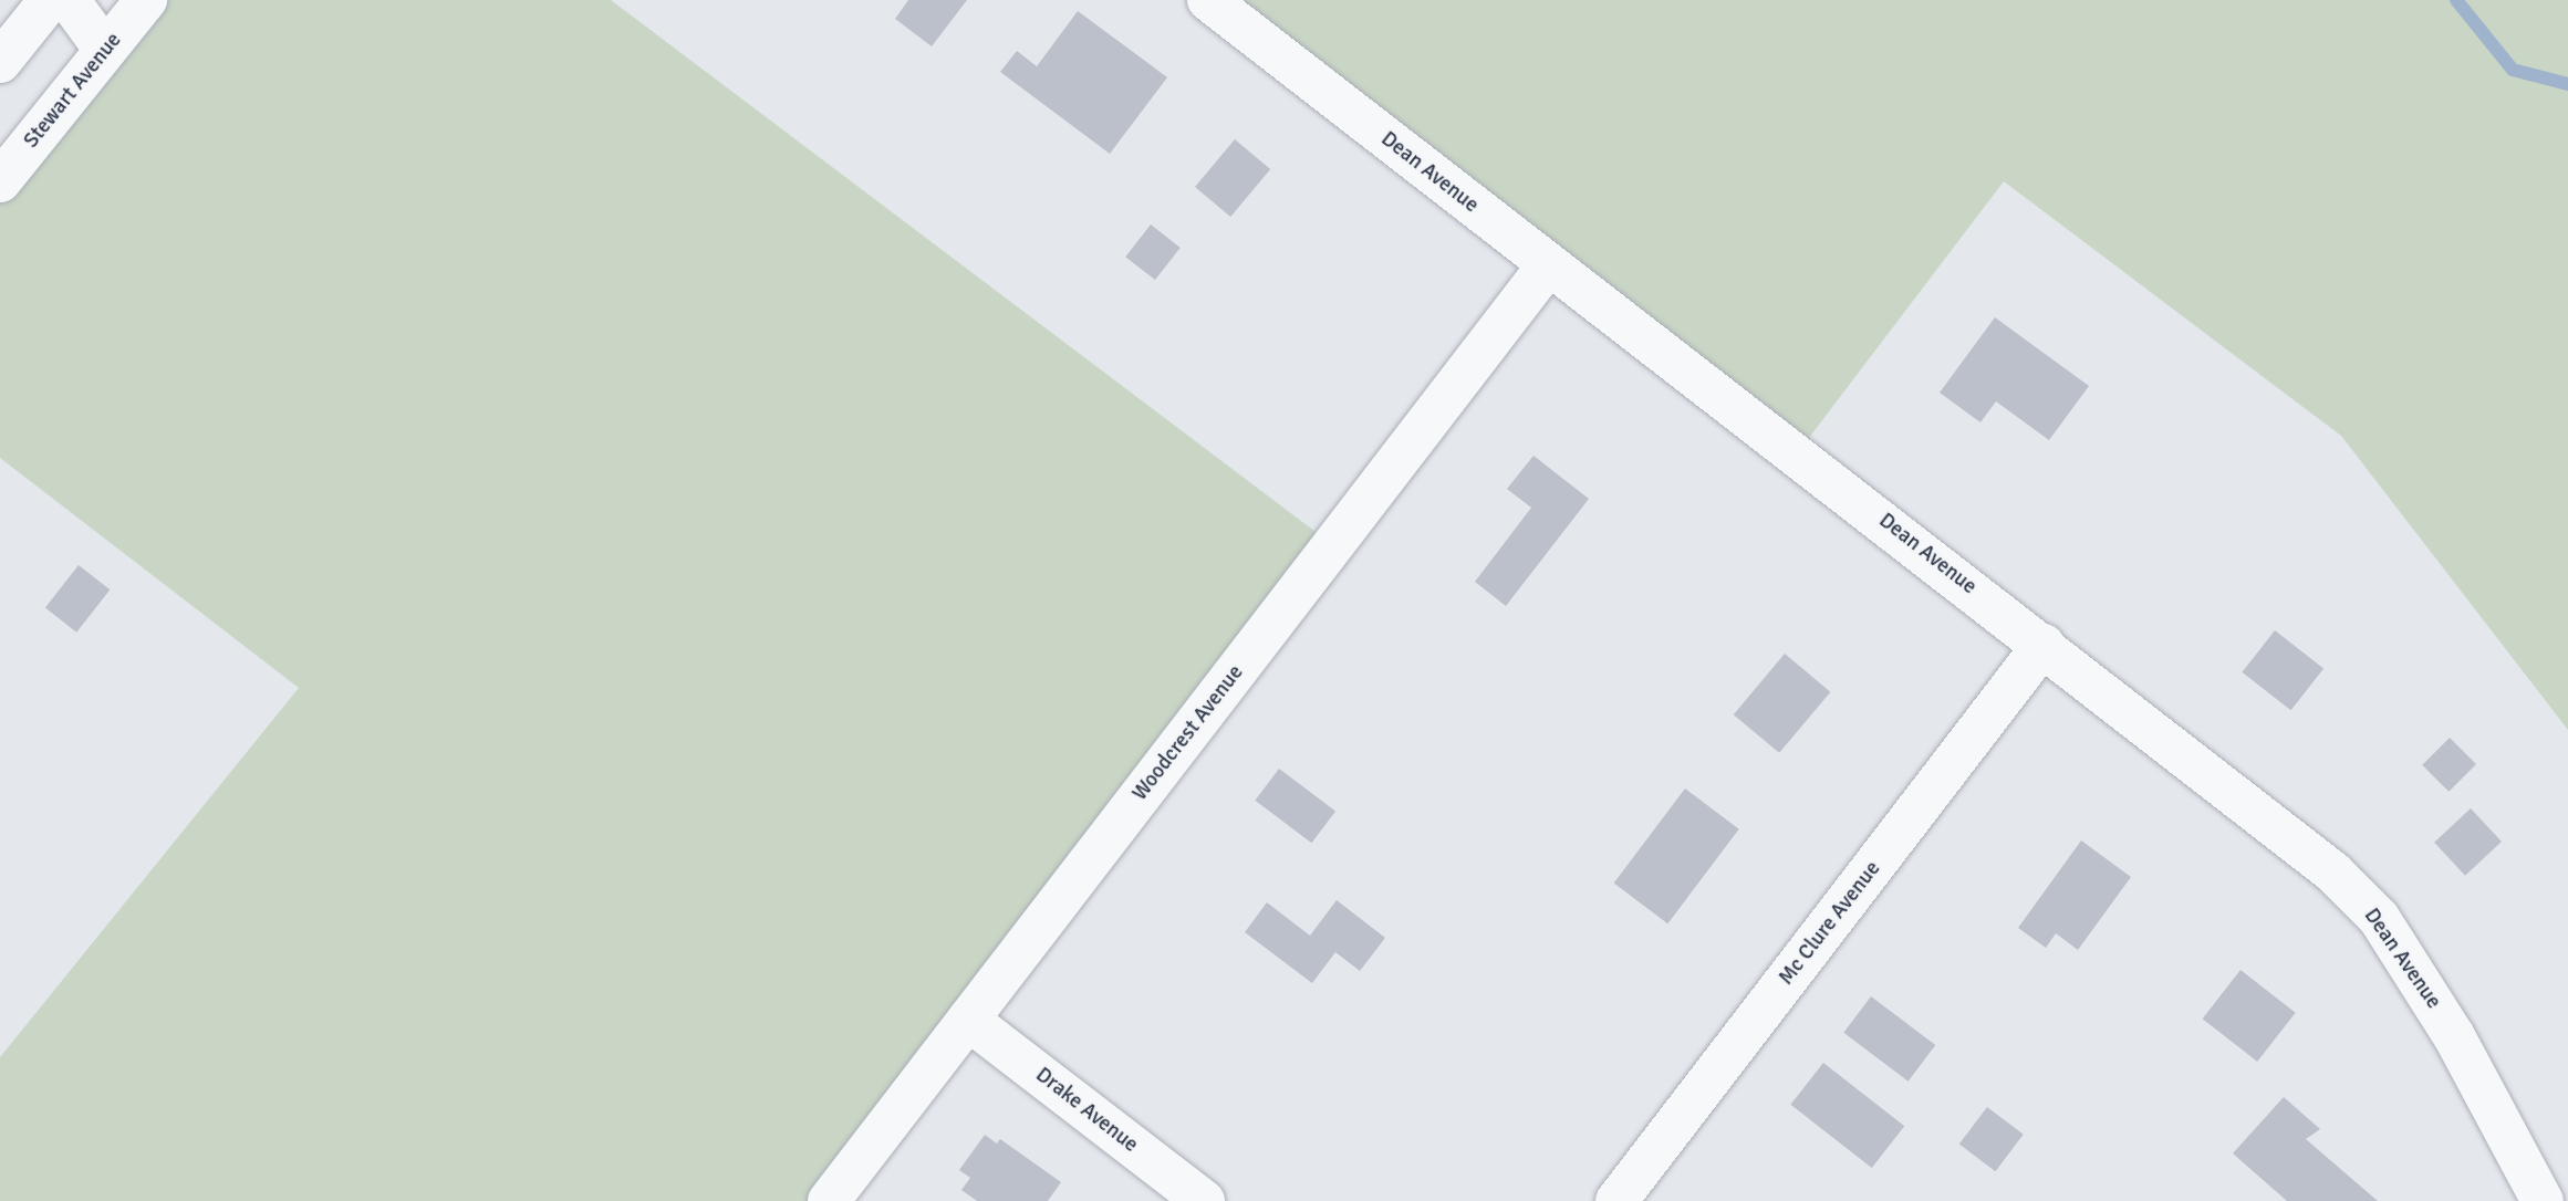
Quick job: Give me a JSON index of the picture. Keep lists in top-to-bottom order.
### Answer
{
  "streets": {
    "street": [
      "Stewart Avenue",
      "Dean Avenue",
      "Woodcrest Avenue",
      "Mc Clure Avenue",
      "Drake Avenue"
    ]
  },
  "crossings": [
    ["Dean Avenue", "Woodcrest Avenue"],
    ["Dean Avenue", "Mc Clure Avenue"],
    ["Woodcrest Avenue", "Drake Avenue"]
  ]
}
